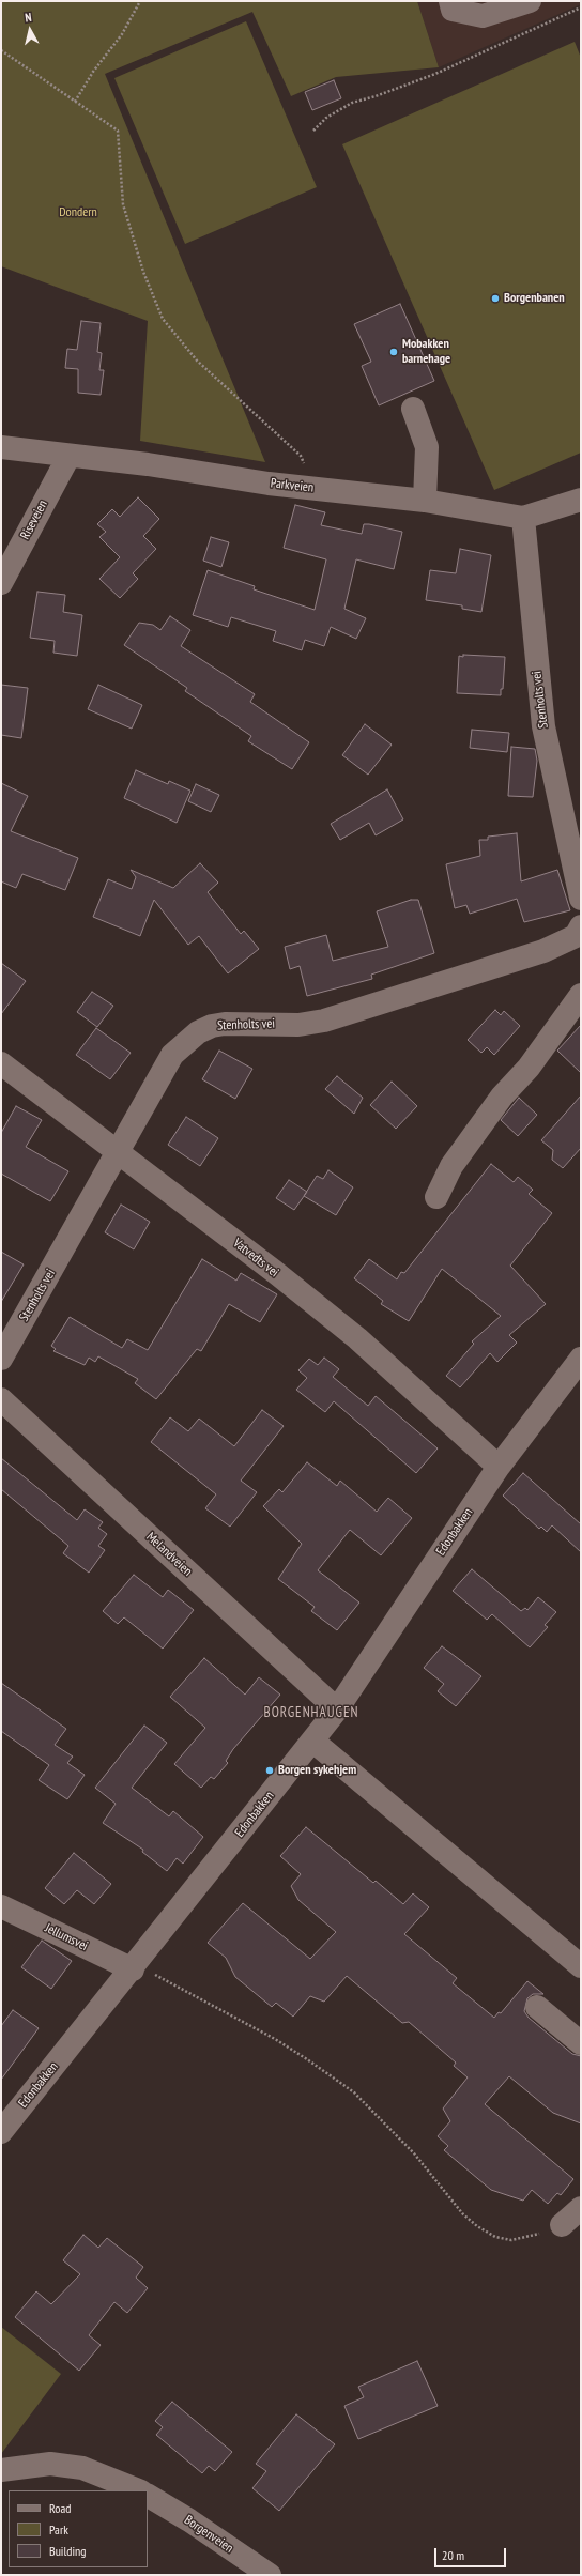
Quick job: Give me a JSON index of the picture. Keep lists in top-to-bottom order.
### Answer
{
  "streets": {
    "street": [
      "Parkveien",
      "Riseveien",
      "Stenholts vei",
      "Vatvedts vei",
      "Edonbakken",
      "Melandveien",
      "Jellumsvei",
      "Borgenveien"
    ]
  },
  "crossings": [
    ["Parkveien", "Riseveien"],
    ["Parkveien", "Stenholts vei"],
    ["Stenholts vei", "Vatvedts vei"],
    ["Vatvedts vei", "Edonbakken"],
    ["Edonbakken", "Melandveien"],
    ["Edonbakken", "Jellumsvei"]
  ],
  "districts": ["BORGENHAUGEN"],
  "parks": ["Dondern"],
  "places": ["Borgenbanen", "Mobakken barnehage", "Borgen sykehjem"],
  "legend": ["Road", "Park", "Building"],
  "scale_bar": "20 m",
  "north": "top"
}
